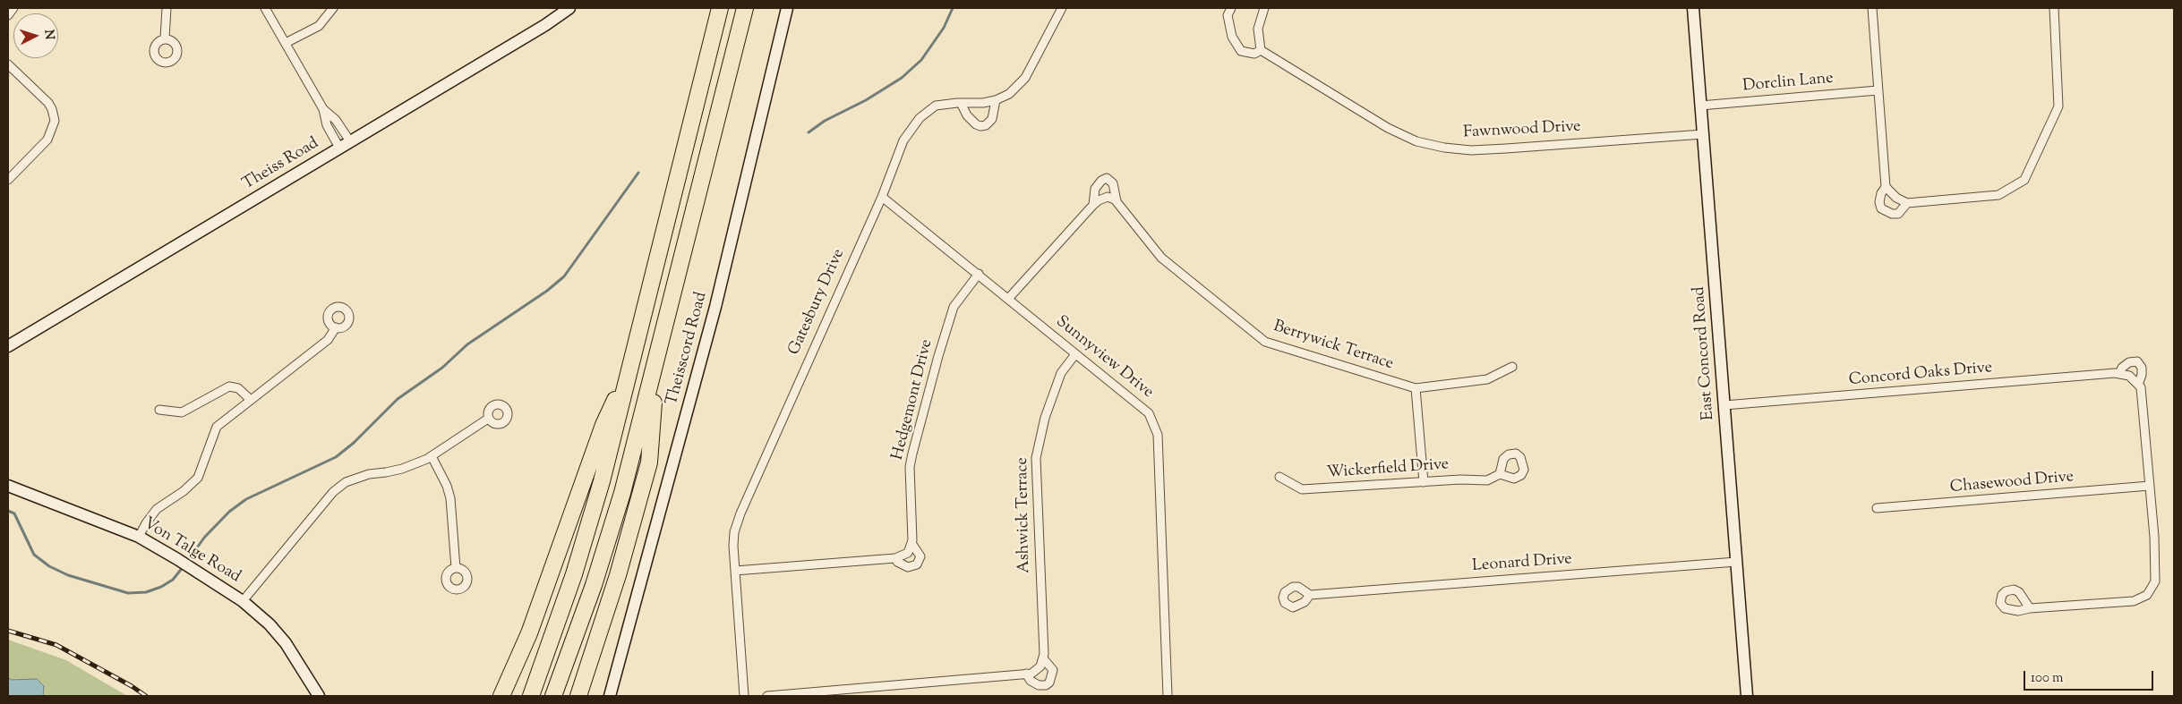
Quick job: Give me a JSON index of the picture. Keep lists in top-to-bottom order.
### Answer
{
  "streets": {
    "street": [
      "Dorclin Lane",
      "Fawnwood Drive",
      "Theiss Road",
      "Gatesbury Drive",
      "Berrywick Terrace",
      "Theisscord Road",
      "East Concord Road",
      "Sunnyview Drive",
      "Concord Oaks Drive",
      "Hedgemont Drive",
      "Wickerfield Drive",
      "Chasewood Drive",
      "Ashwick Terrace",
      "Von Talge Road",
      "Leonard Drive"
    ]
  },
  "crossings": [
    ["Dorclin Lane", "East Concord Road"],
    ["Fawnwood Drive", "East Concord Road"],
    ["Gatesbury Drive", "Sunnyview Drive"],
    ["Gatesbury Drive", "Hedgemont Drive"],
    ["Berrywick Terrace", "Sunnyview Drive"],
    ["East Concord Road", "Concord Oaks Drive"],
    ["East Concord Road", "Leonard Drive"],
    ["Sunnyview Drive", "Hedgemont Drive"],
    ["Sunnyview Drive", "Ashwick Terrace"]
  ],
  "scale_bar": "100 m",
  "north": "right"
}
